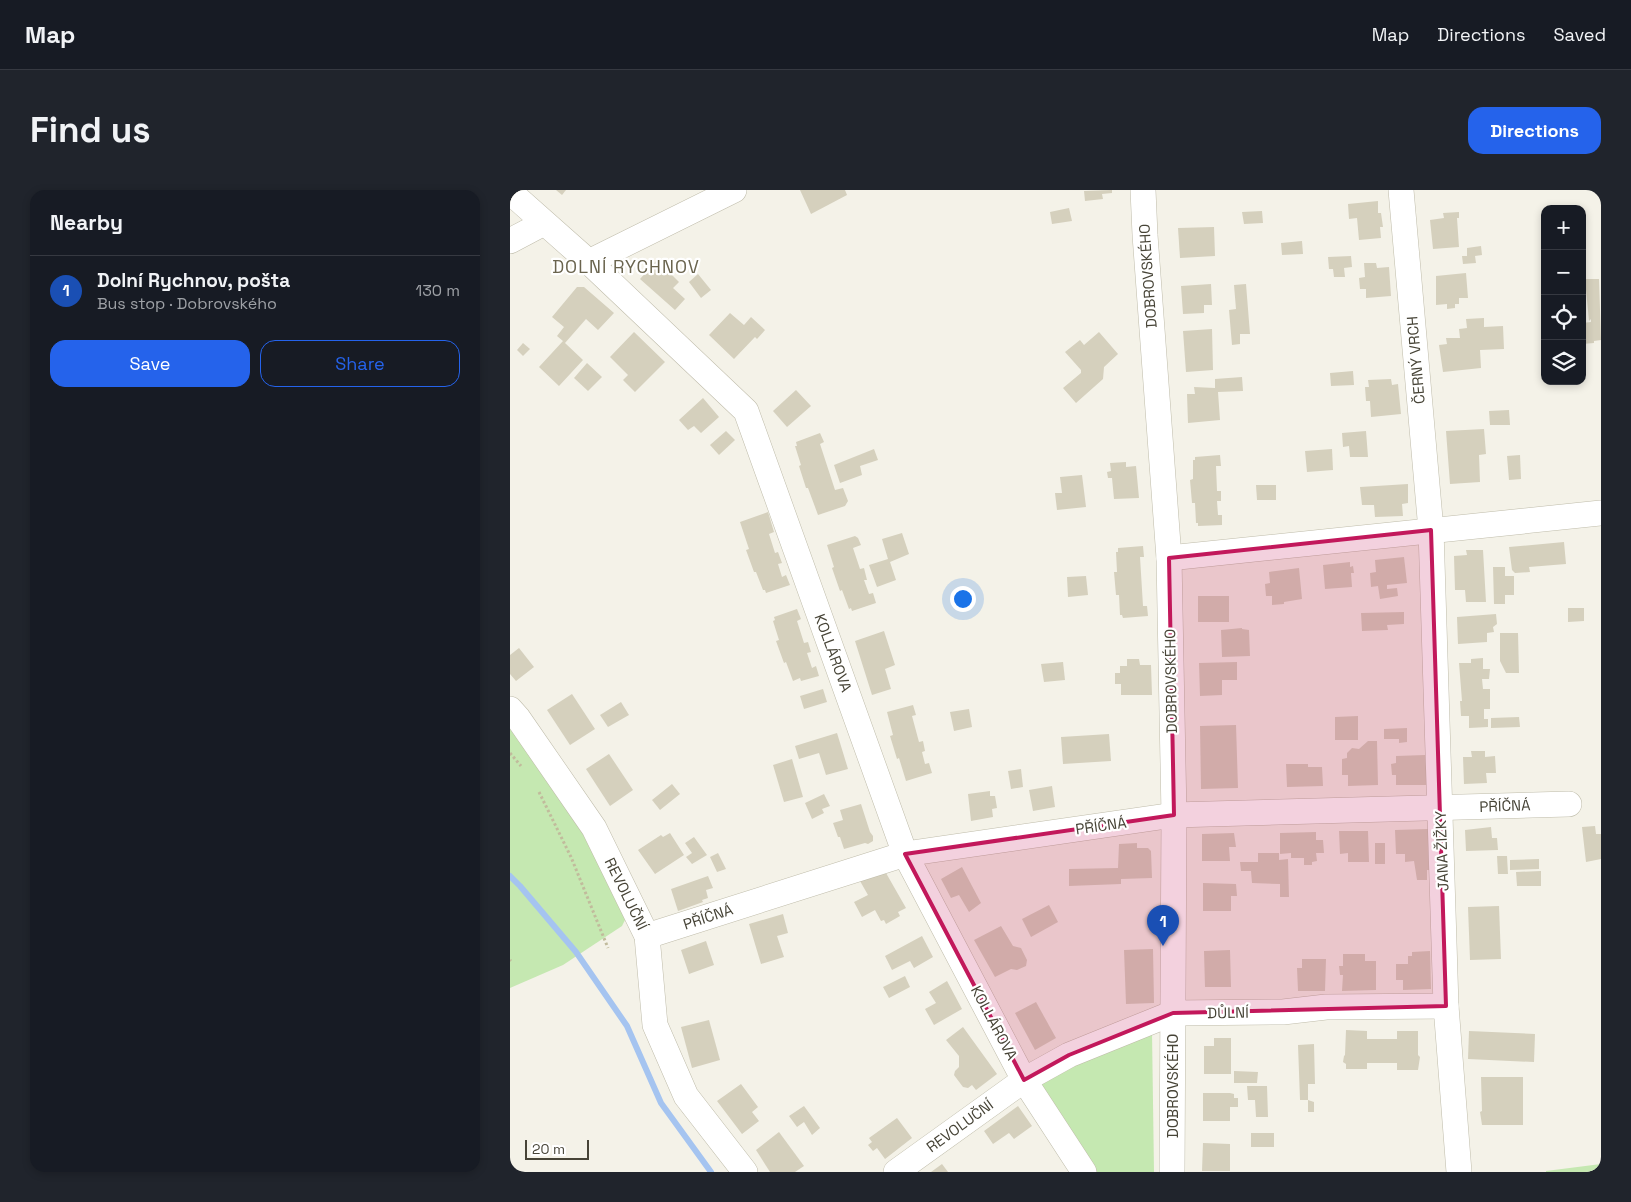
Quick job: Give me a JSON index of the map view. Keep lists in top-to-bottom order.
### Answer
{
  "streets": {
    "street": [
      "DOBROVSKÉHO",
      "ČERNÝ VRCH",
      "KOLLÁROVA",
      "PŘÍČNÁ",
      "JANA ŽIŽKY",
      "REVOLUČNÍ",
      "DŮLNÍ"
    ]
  },
  "crossings": [
    ["DOBROVSKÉHO", "PŘÍČNÁ"],
    ["DOBROVSKÉHO", "DŮLNÍ"],
    ["ČERNÝ VRCH", "JANA ŽIŽKY"],
    ["KOLLÁROVA", "PŘÍČNÁ"],
    ["KOLLÁROVA", "REVOLUČNÍ"],
    ["KOLLÁROVA", "DŮLNÍ"],
    ["PŘÍČNÁ", "JANA ŽIŽKY"],
    ["PŘÍČNÁ", "REVOLUČNÍ"],
    ["JANA ŽIŽKY", "DŮLNÍ"],
    ["REVOLUČNÍ", "DŮLNÍ"]
  ],
  "districts": ["DOLNÍ RYCHNOV"],
  "scale_bar": "20 m",
  "page": {
    "header": "Map",
    "nav": ["Map", "Directions", "Saved"],
    "buttons": [
      "Directions",
      ["Save", "Share"]
    ],
    "title": "Find us",
    "heading": "Nearby",
    "map_buttons": ["+", "−"],
    "list": [
      {
        "mark": "1",
        "name": "Dolní Rychnov, pošta",
        "note": "Bus stop · Dobrovského",
        "value": "130 m"
      }
    ],
    "pins": "1",
    "scale": "20 m"
  }
}
